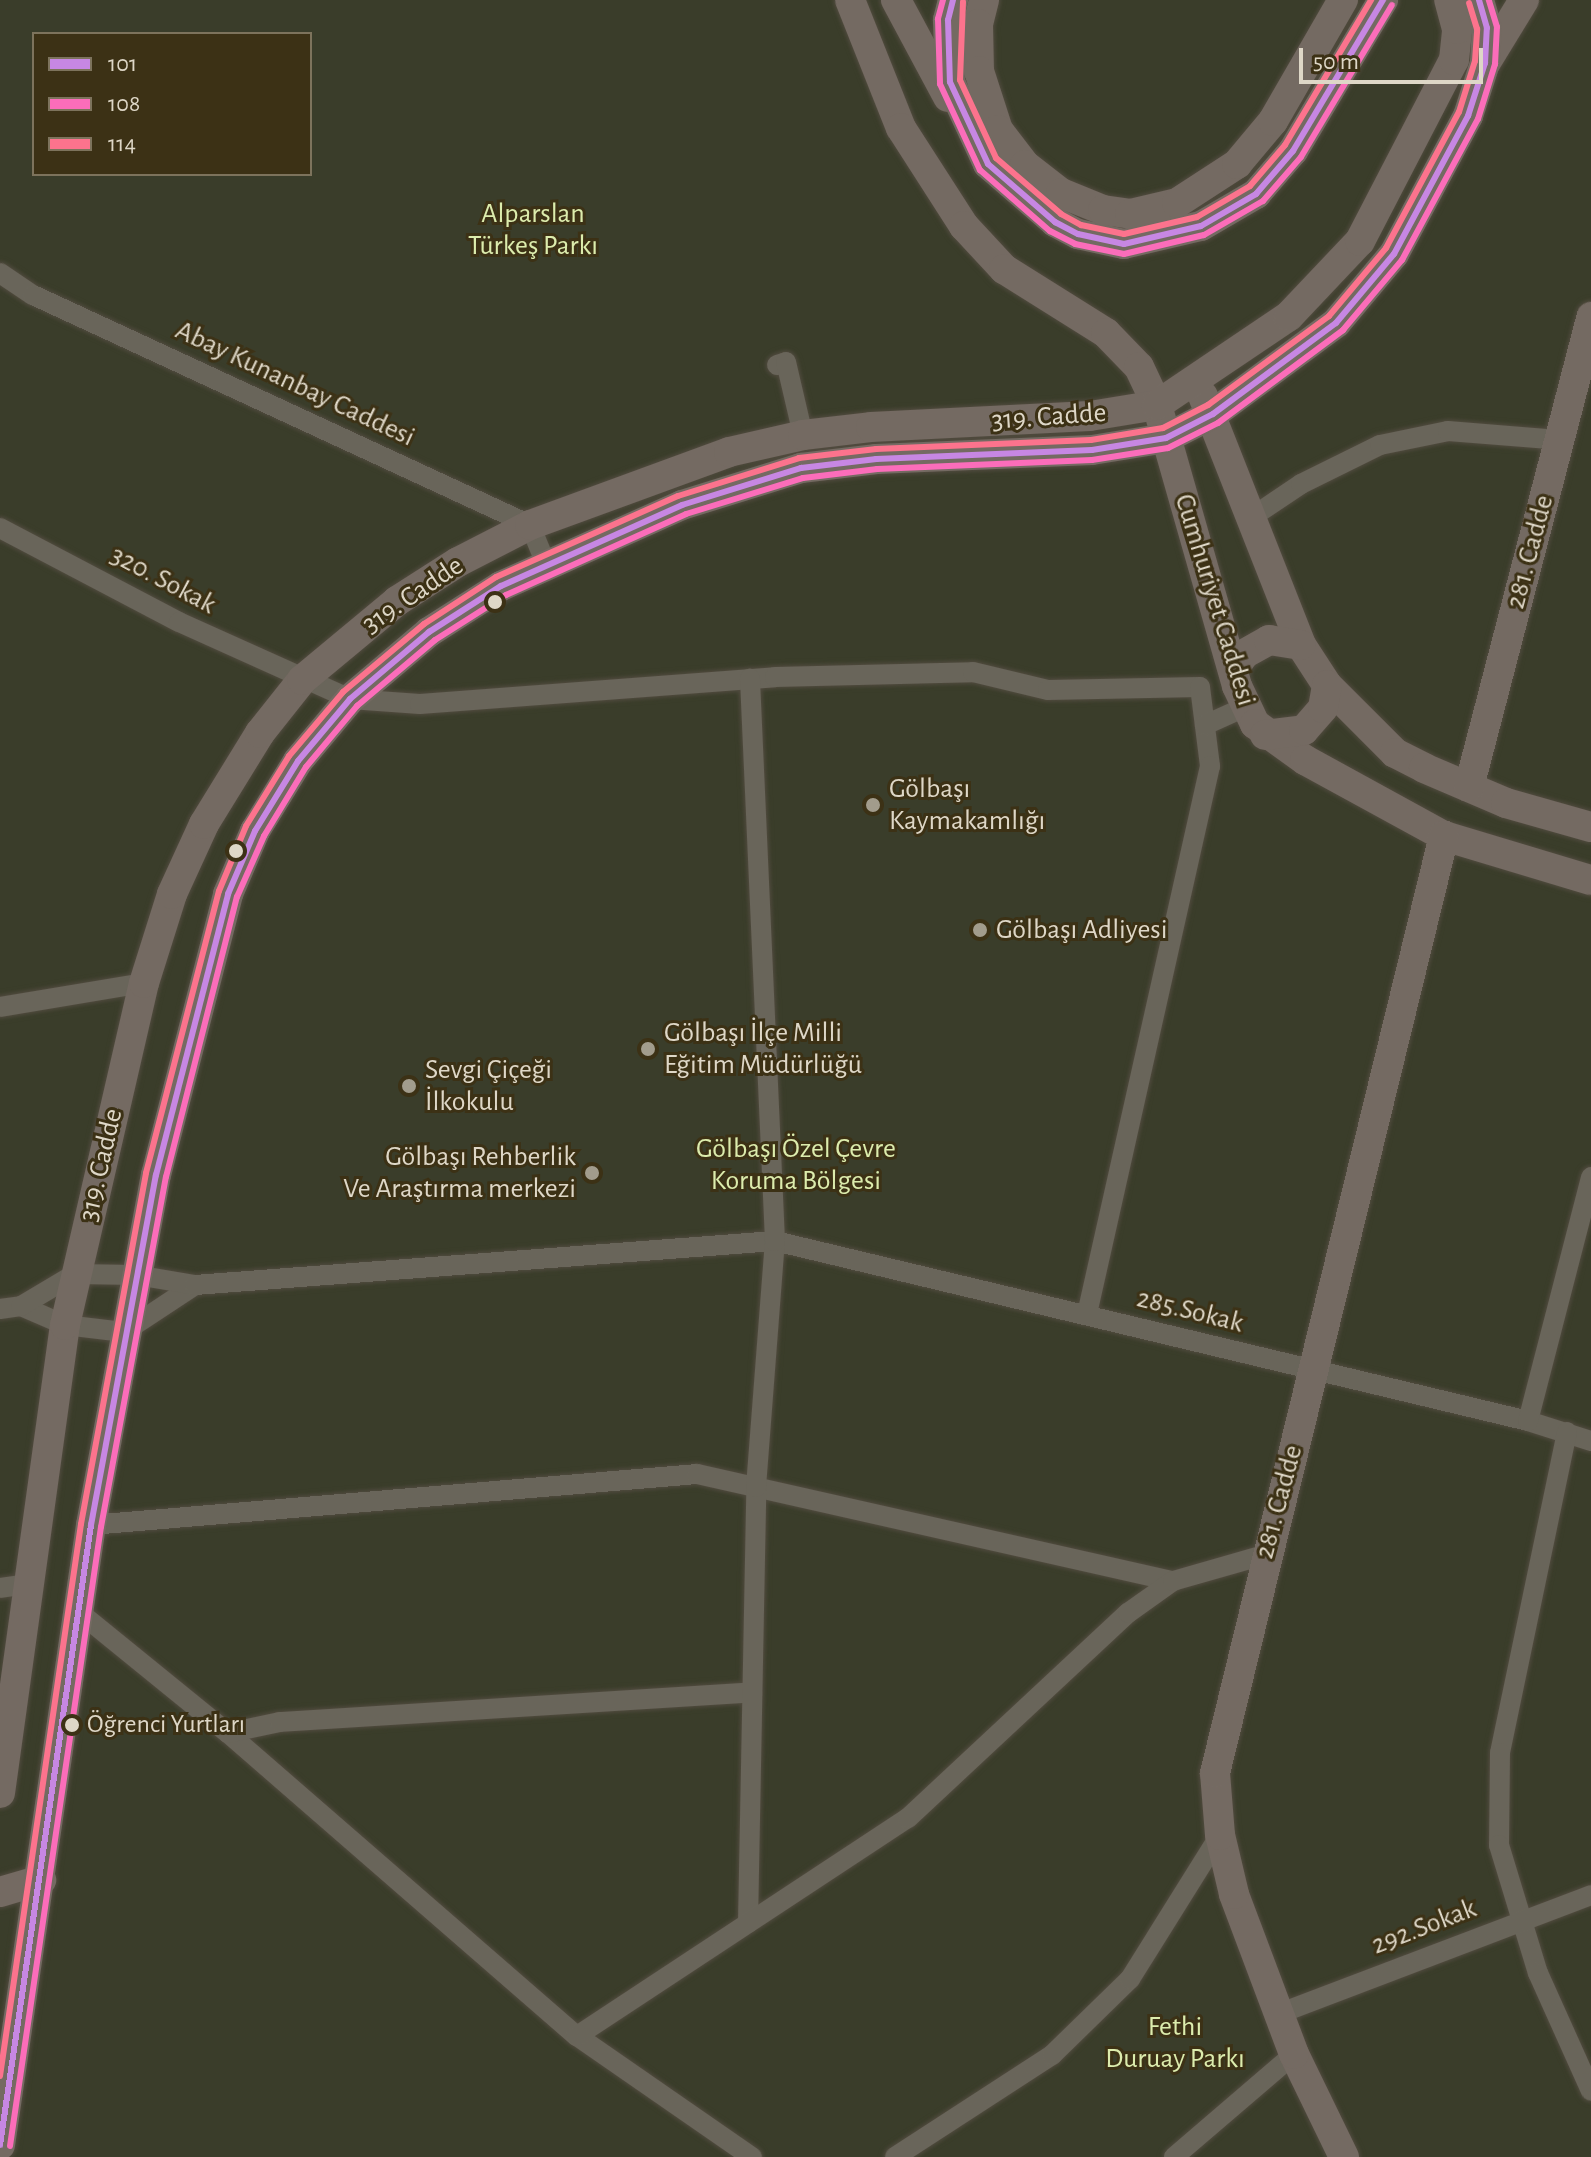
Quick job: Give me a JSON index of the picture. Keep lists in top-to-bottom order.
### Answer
{
  "streets": {
    "street": [
      "Abay Kunanbay Caddesi",
      "319. Cadde",
      "281. Cadde",
      "320. Sokak",
      "Cumhuriyet Caddesi",
      "285.Sokak",
      "292.Sokak"
    ]
  },
  "crossings": [
    ["Abay Kunanbay Caddesi", "319. Cadde"],
    ["319. Cadde", "320. Sokak"],
    ["319. Cadde", "Cumhuriyet Caddesi"],
    ["319. Cadde", "285.Sokak"],
    ["281. Cadde", "Cumhuriyet Caddesi"],
    ["281. Cadde", "285.Sokak"],
    ["281. Cadde", "292.Sokak"]
  ],
  "parks": ["Alparslan Türkeş Parkı", "Gölbaşı Özel Çevre Koruma Bölgesi", "Fethi Duruay Parkı"],
  "places": [
    "Gölbaşı Kaymakamlığı",
    "Gölbaşı Adliyesi",
    "Gölbaşı İlçe Milli Eğitim Müdürlüğü",
    "Sevgi Çiçeği İlkokulu",
    "Gölbaşı Rehberlik Ve Araştırma merkezi",
    "Öğrenci Yurtları"
  ],
  "lines": ["transit line 101", "transit line 108", "transit line 114"],
  "legend": ["101", "108", "114"],
  "scale_bar": "50 m"
}
